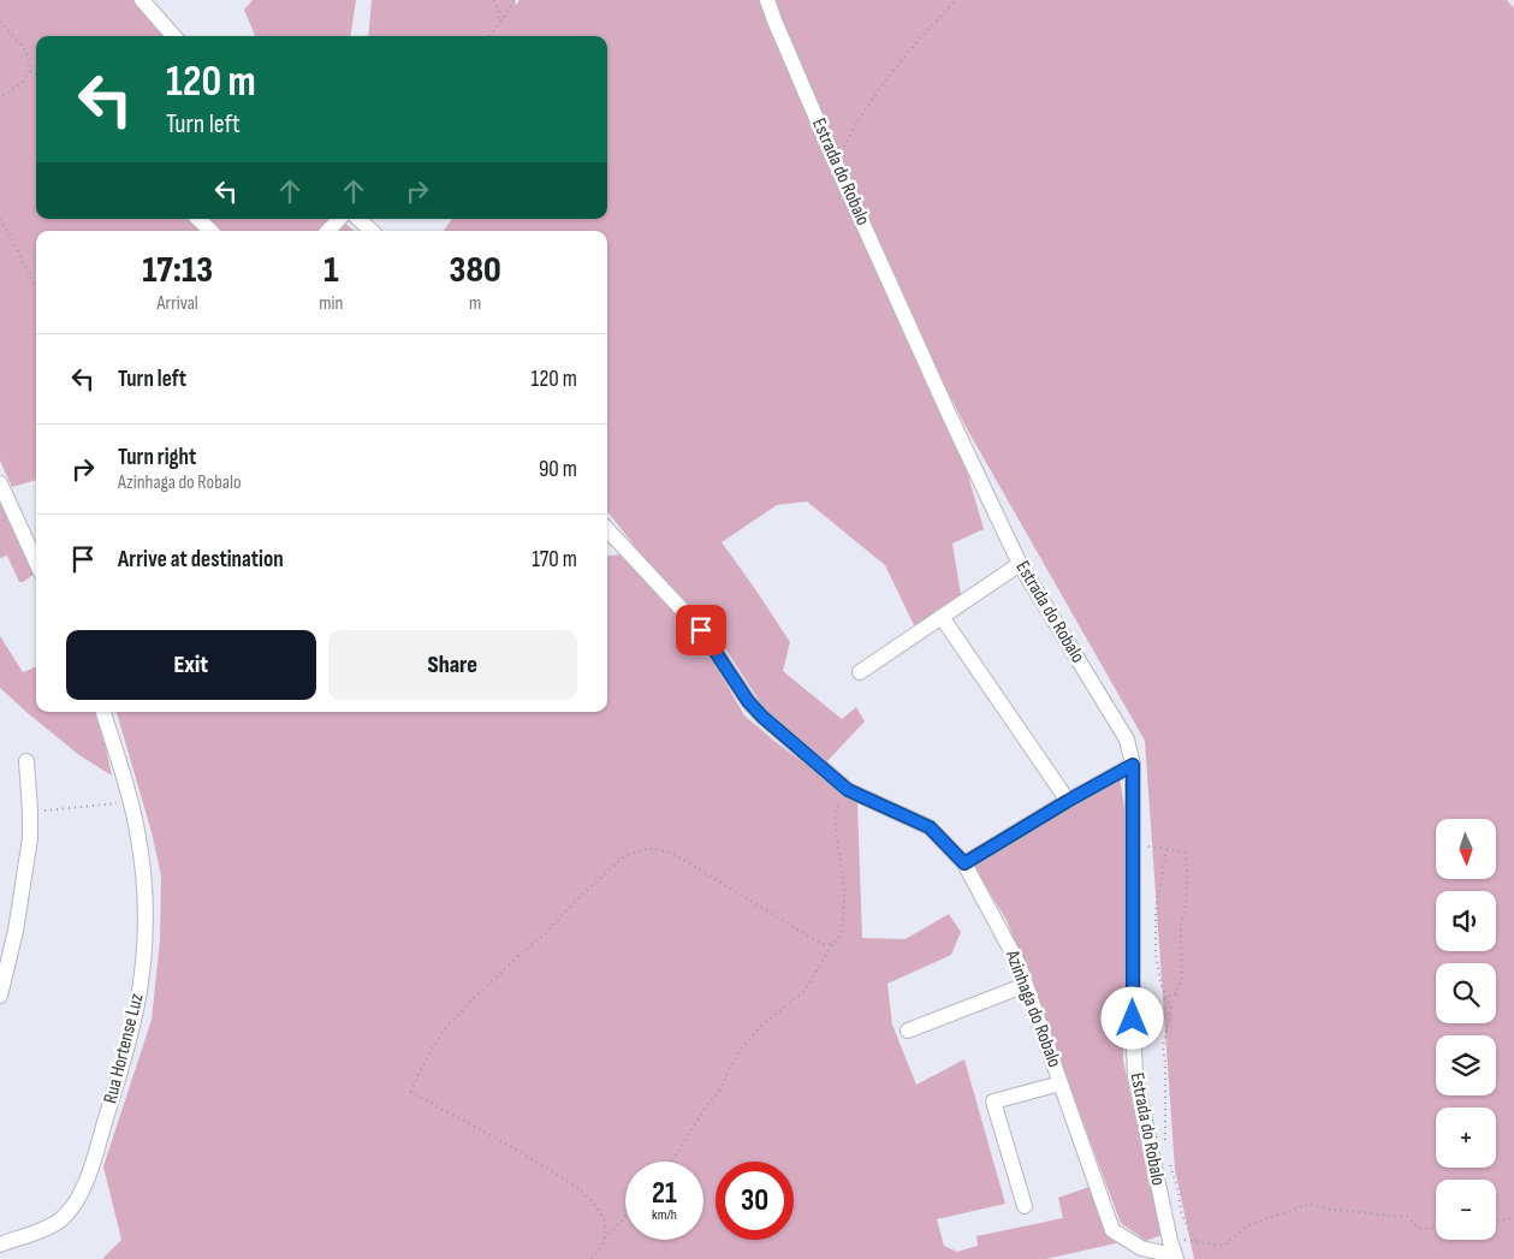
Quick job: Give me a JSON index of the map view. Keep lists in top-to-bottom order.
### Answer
{
  "streets": {
    "street": ["Estrada do Robalo", "Azinhaga do Robalo", "Rua Hortense Luz"]
  },
  "crossings": [
    ["Estrada do Robalo", "Azinhaga do Robalo"]
  ],
  "north": "bottom",
  "page": {
    "turn": ["120 m", "Turn left"],
    "eta": [
      "17:13",
      "Arrival",
      "1",
      "min",
      "380",
      "m"
    ],
    "list": [
      {
        "name": "Turn left",
        "value": "120 m"
      },
      {
        "name": "Turn right",
        "note": "Azinhaga do Robalo",
        "value": "90 m"
      },
      {
        "name": "Arrive at destination",
        "value": "170 m"
      }
    ],
    "buttons": ["Exit", "Share"],
    "map_buttons": ["+", "−"],
    "speed": "21 km/h",
    "limit": "30"
  }
}
